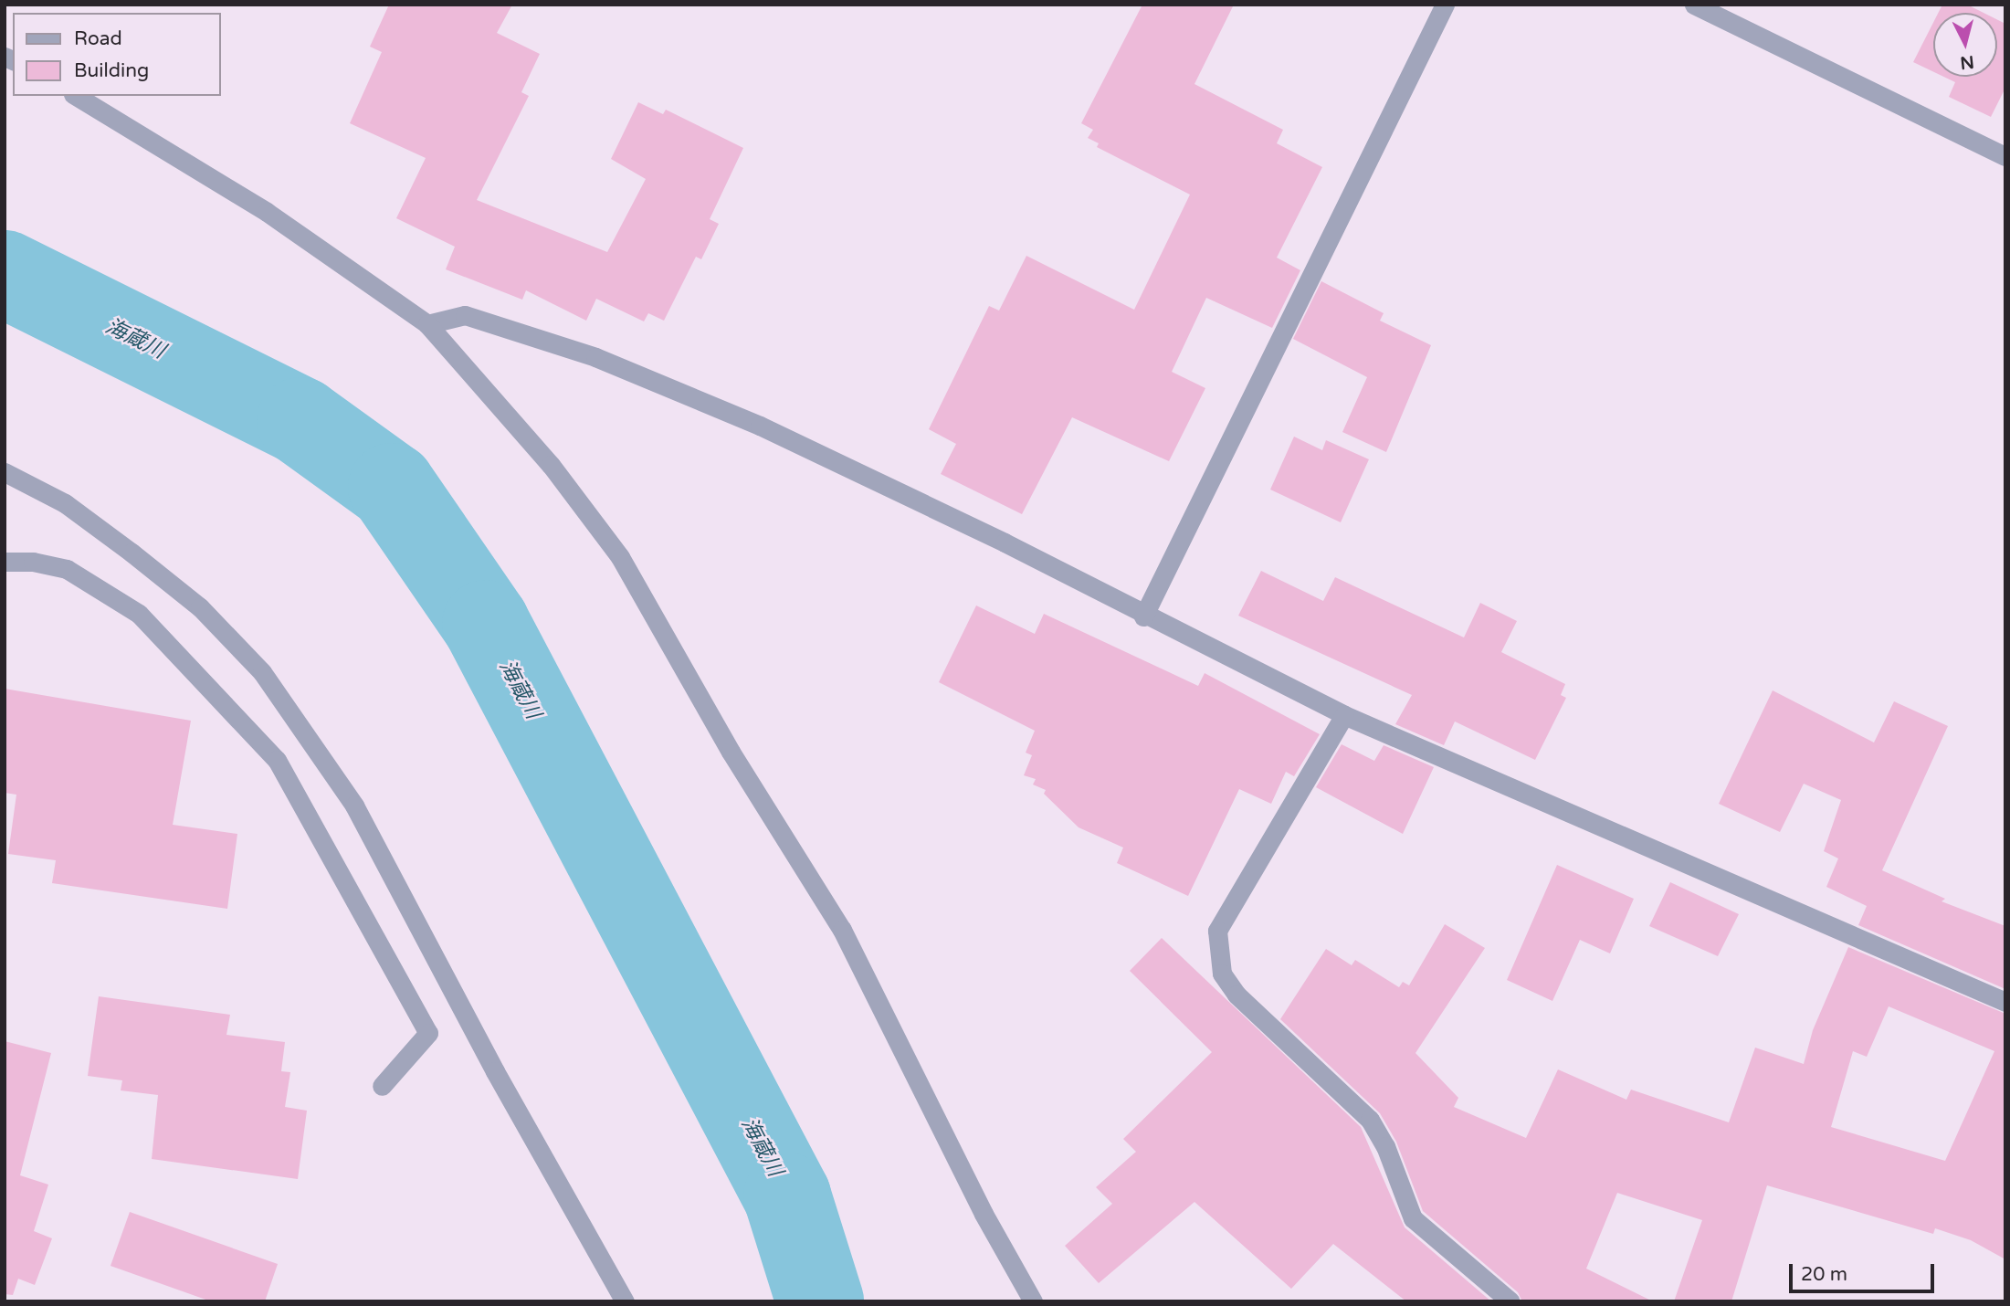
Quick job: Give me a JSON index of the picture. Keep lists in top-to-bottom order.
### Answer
{
  "water": ["海蔵川"],
  "legend": ["Road", "Building"],
  "scale_bar": "20 m",
  "north": "bottom"
}
